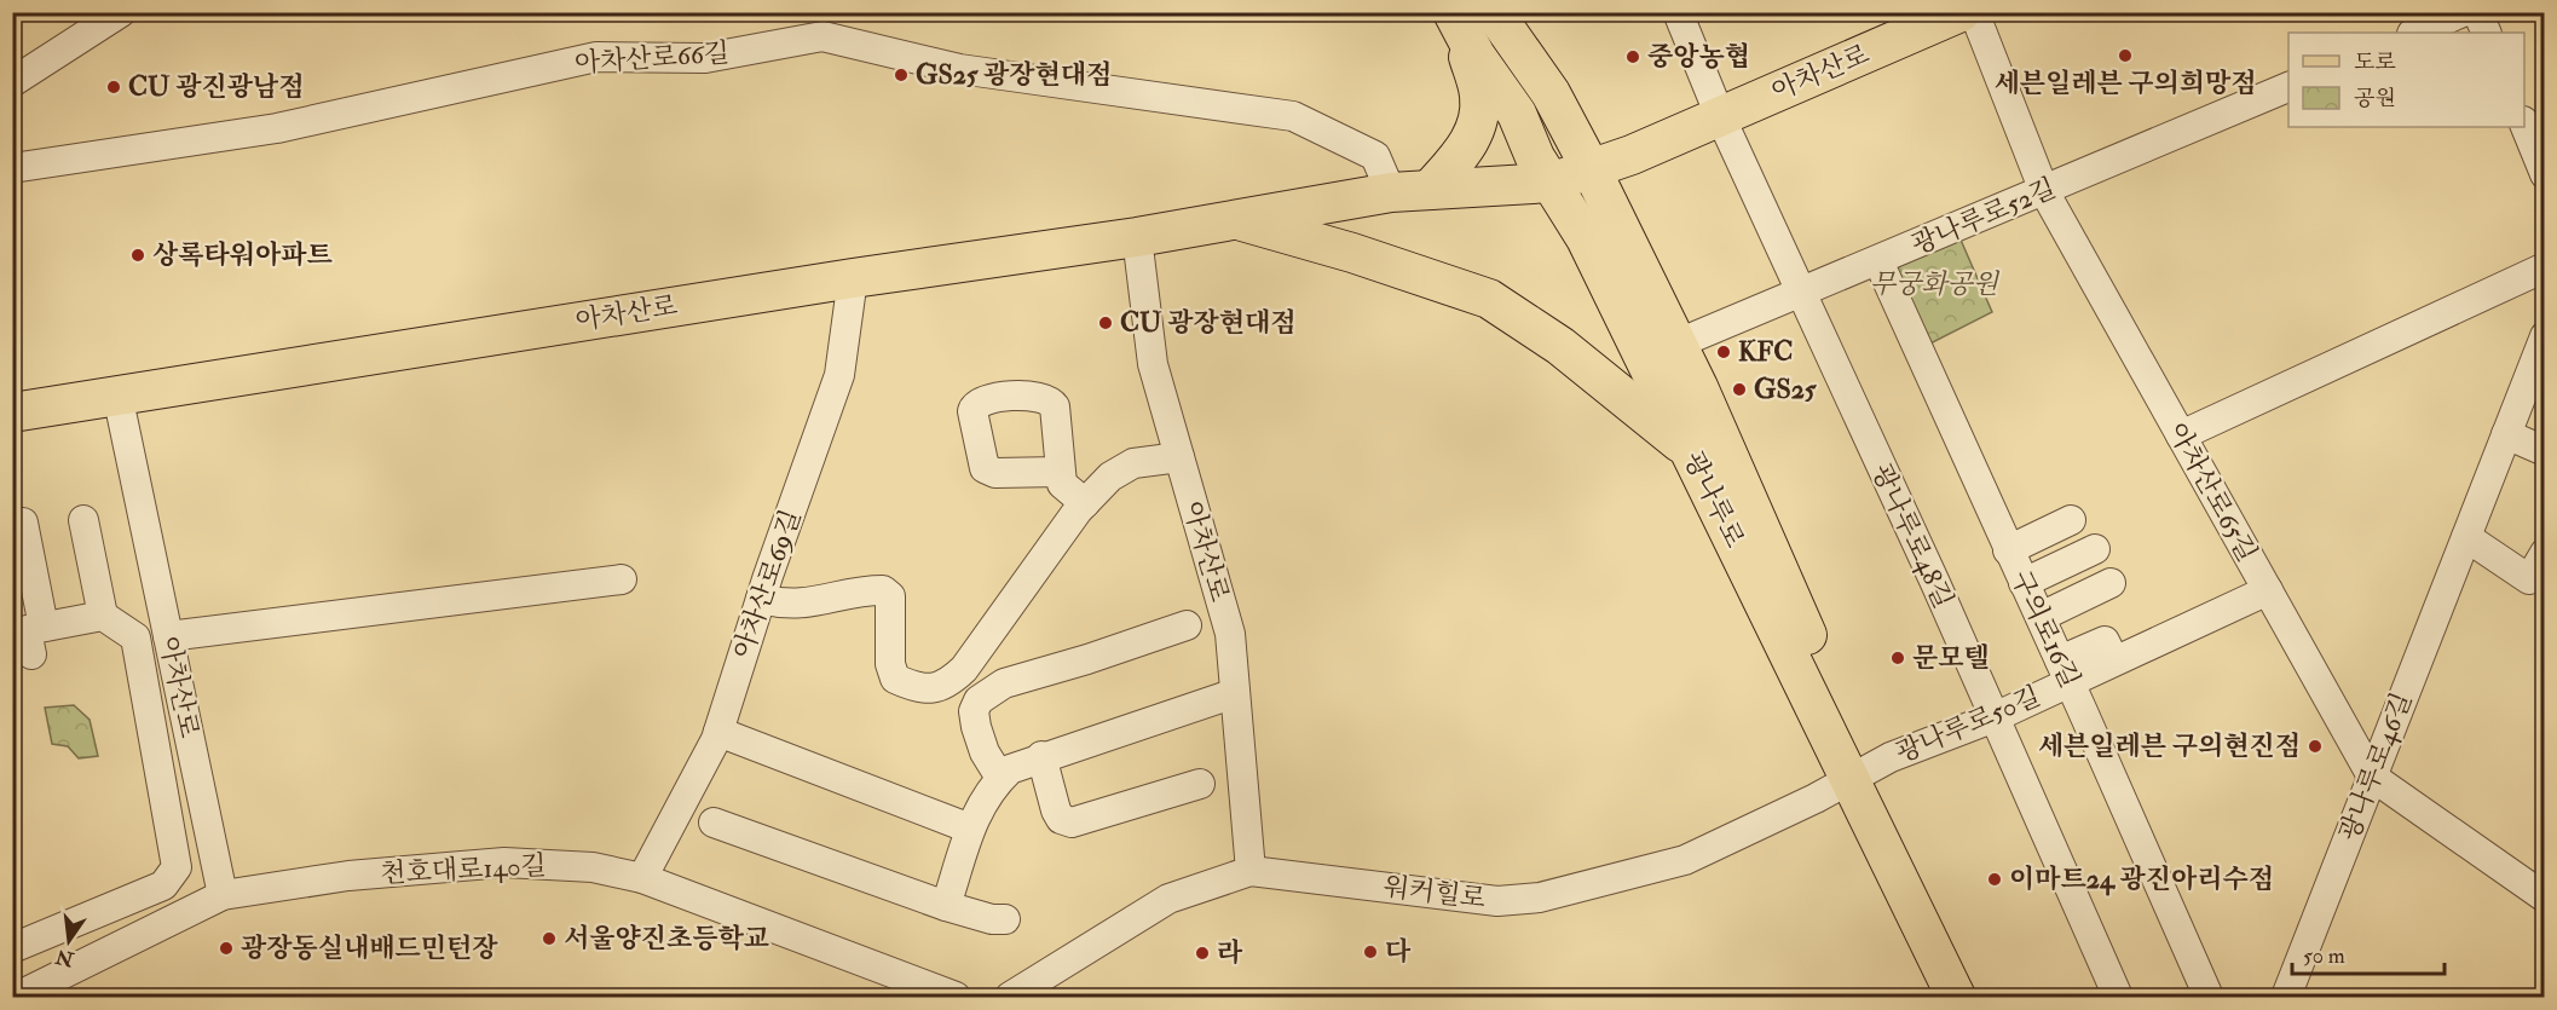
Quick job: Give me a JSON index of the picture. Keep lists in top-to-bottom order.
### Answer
{
  "streets": {
    "main road": ["아차산로", "광나루로"],
    "street": [
      "아차산로66길",
      "광나루로52길",
      "아차산로65길",
      "광나루로48길",
      "아차산로69길",
      "구의로16길",
      "광나루로50길",
      "광나루로46길",
      "천호대로140길",
      "워커힐로"
    ]
  },
  "crossings": [
    ["아차산로66길", "아차산로"],
    ["아차산로", "광나루로"],
    ["아차산로", "광나루로48길"],
    ["아차산로", "아차산로69길"],
    ["아차산로", "천호대로140길"],
    ["아차산로", "워커힐로"],
    ["광나루로52길", "아차산로65길"],
    ["광나루로52길", "광나루로"],
    ["광나루로52길", "광나루로48길"],
    ["광나루로52길", "구의로16길"],
    ["아차산로65길", "광나루로50길"],
    ["아차산로65길", "광나루로46길"],
    ["광나루로", "광나루로50길"],
    ["광나루로", "워커힐로"],
    ["광나루로48길", "광나루로50길"],
    ["아차산로69길", "천호대로140길"],
    ["구의로16길", "광나루로50길"],
    ["광나루로50길", "워커힐로"]
  ],
  "parks": ["무궁화공원"],
  "places": [
    "세븐일레븐 구의희망점",
    "중앙농협",
    "GS25 광장현대점",
    "CU 광진광남점",
    "상록타워아파트",
    "CU 광장현대점",
    "KFC",
    "GS25",
    "문모텔",
    "세븐일레븐 구의현진점",
    "이마트24 광진아리수점",
    "서울양진초등학교",
    "광장동실내배드민턴장",
    "다",
    "라"
  ],
  "legend": ["도로", "공원"],
  "scale_bar": "50 m",
  "north": "bottom"
}
